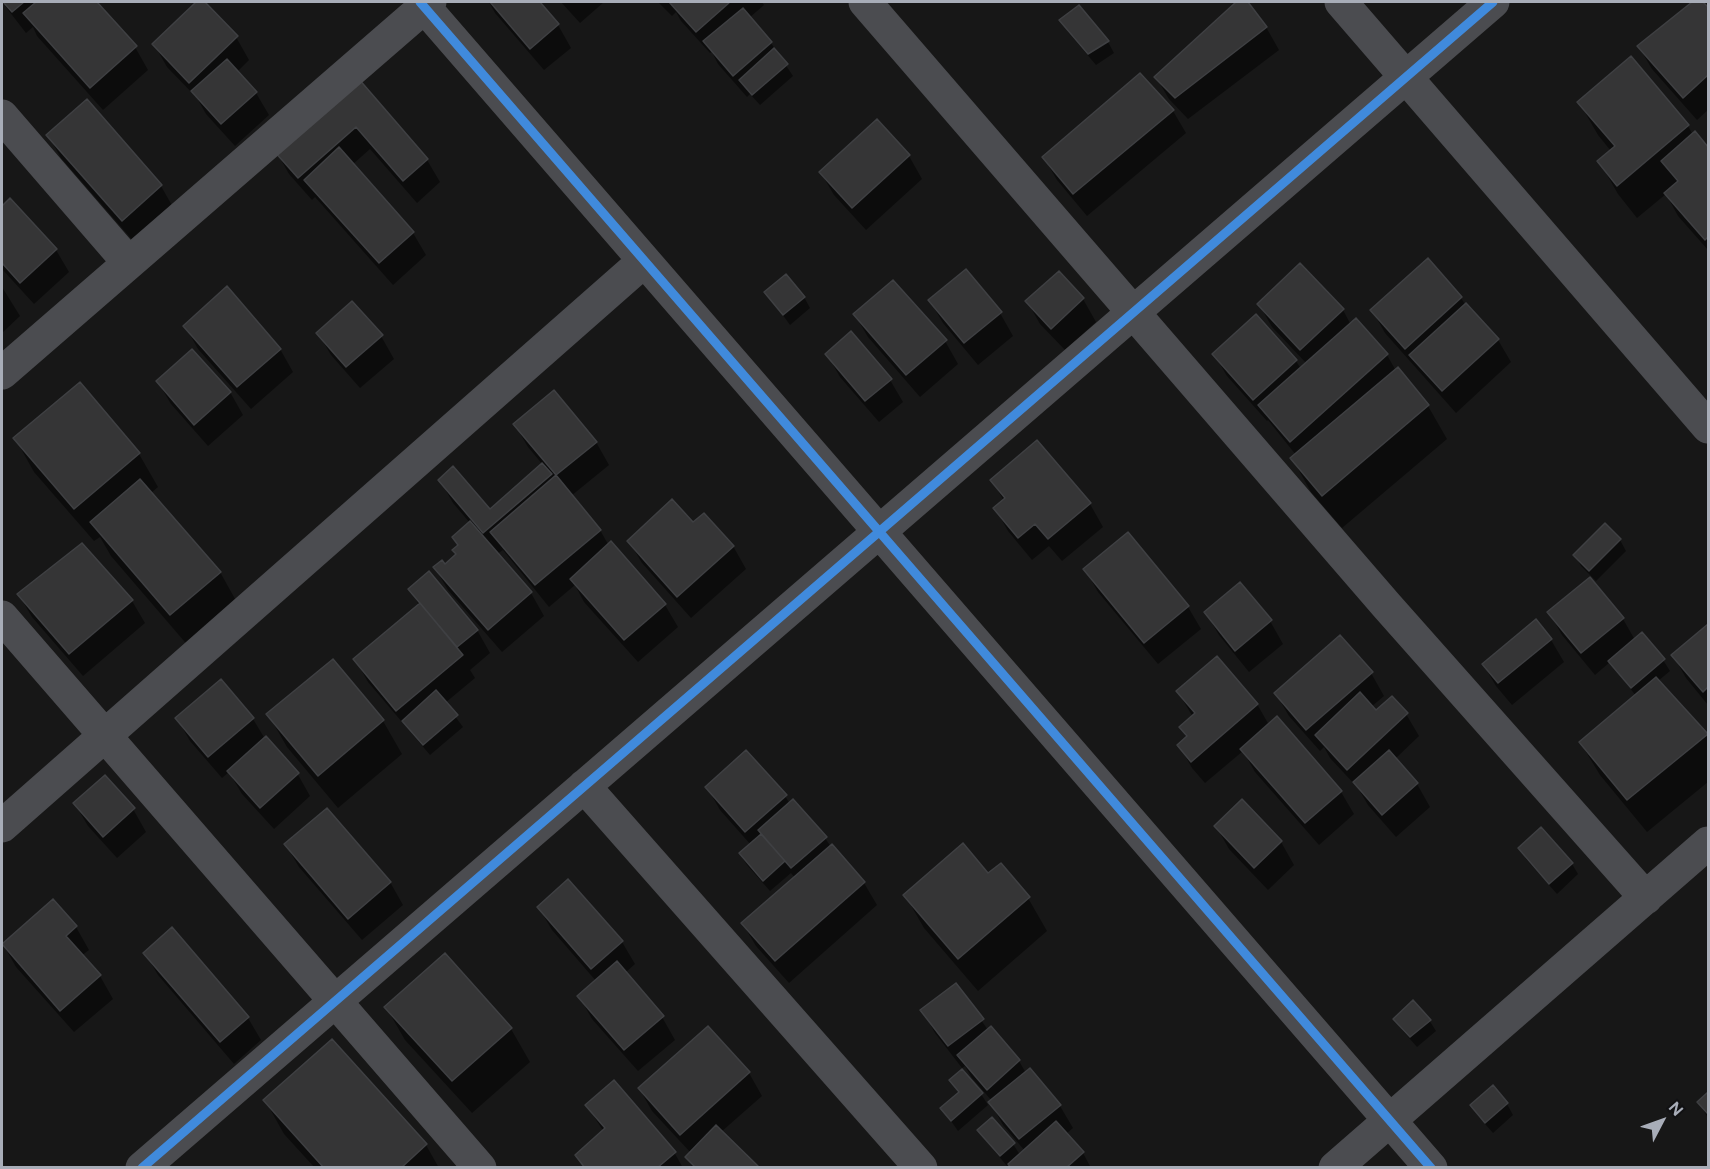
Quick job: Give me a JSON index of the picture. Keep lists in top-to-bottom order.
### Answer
{
  "north": "top right"
}
